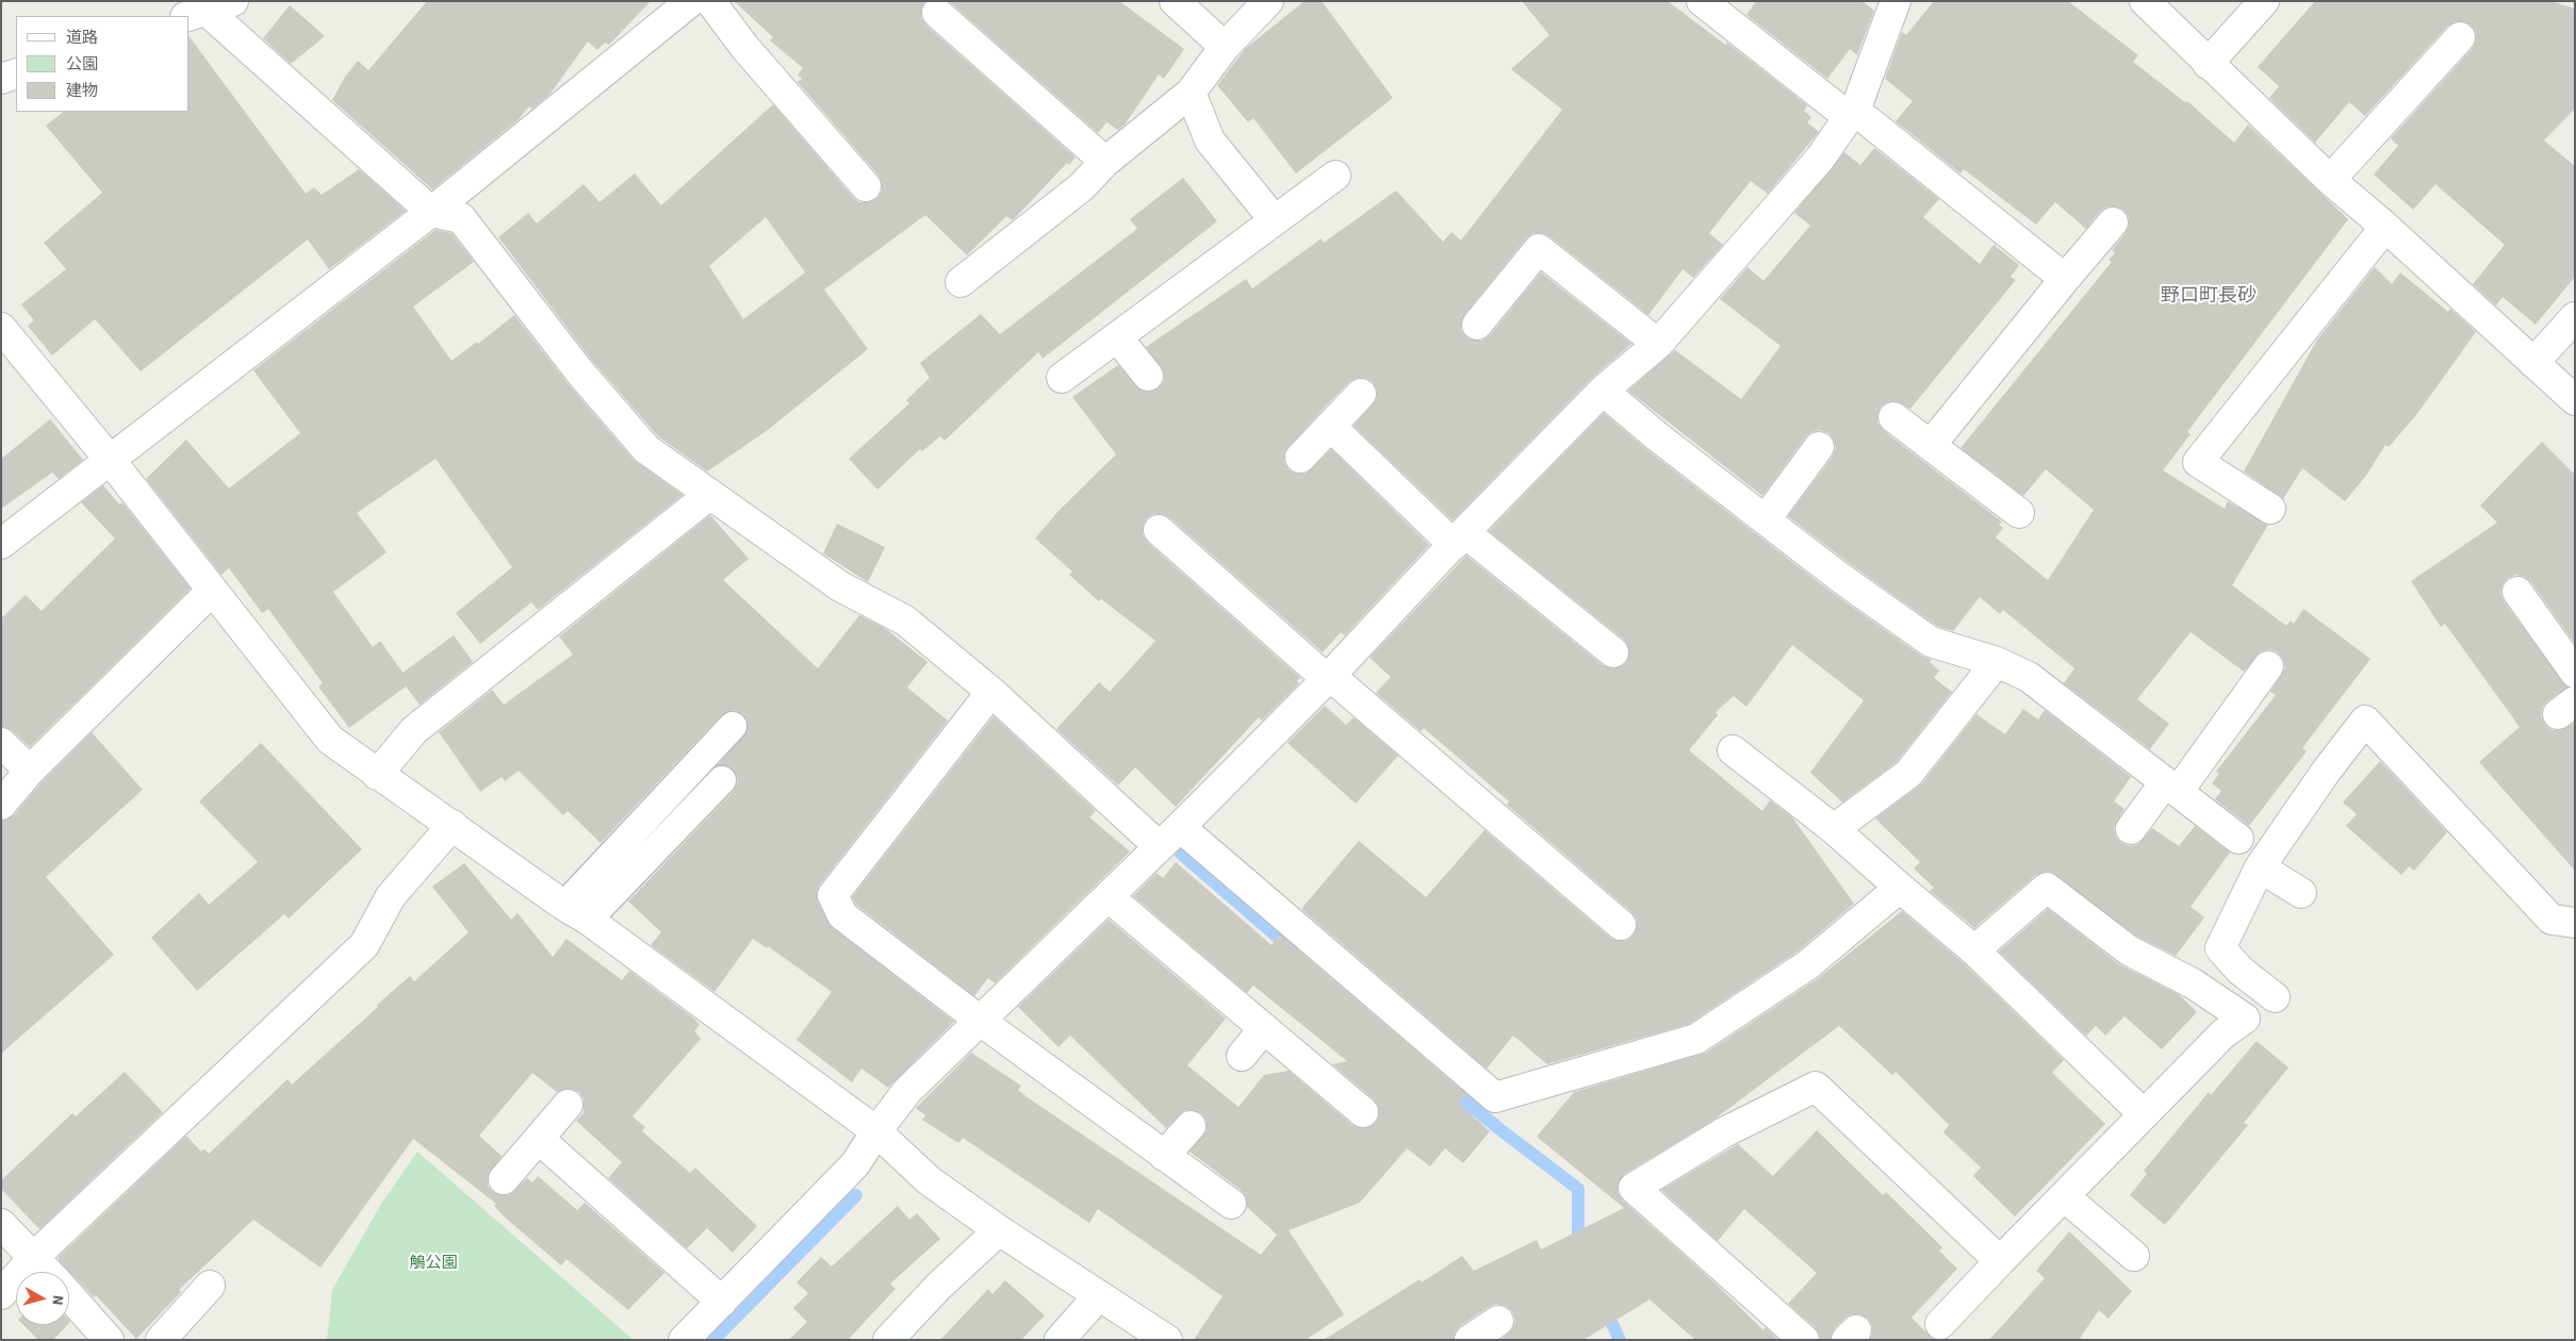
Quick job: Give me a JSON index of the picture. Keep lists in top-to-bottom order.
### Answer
{
  "districts": ["野口町長砂"],
  "parks": ["鵤公園"],
  "legend": ["道路", "公園", "建物"],
  "north": "right"
}
